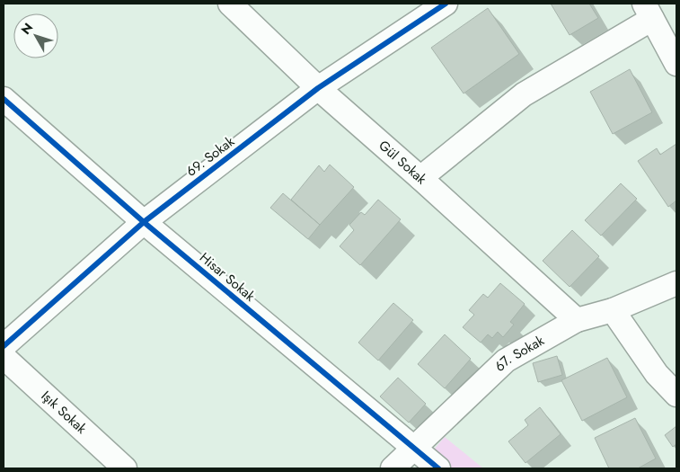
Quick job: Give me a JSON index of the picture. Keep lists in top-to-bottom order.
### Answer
{
  "streets": {
    "street": [
      "69. Sokak",
      "Gül Sokak",
      "Hisar Sokak",
      "67. Sokak",
      "Işık Sokak"
    ]
  },
  "crossings": [
    ["69. Sokak", "Gül Sokak"],
    ["69. Sokak", "Hisar Sokak"],
    ["Gül Sokak", "67. Sokak"],
    ["Hisar Sokak", "67. Sokak"]
  ],
  "north": "top left"
}
